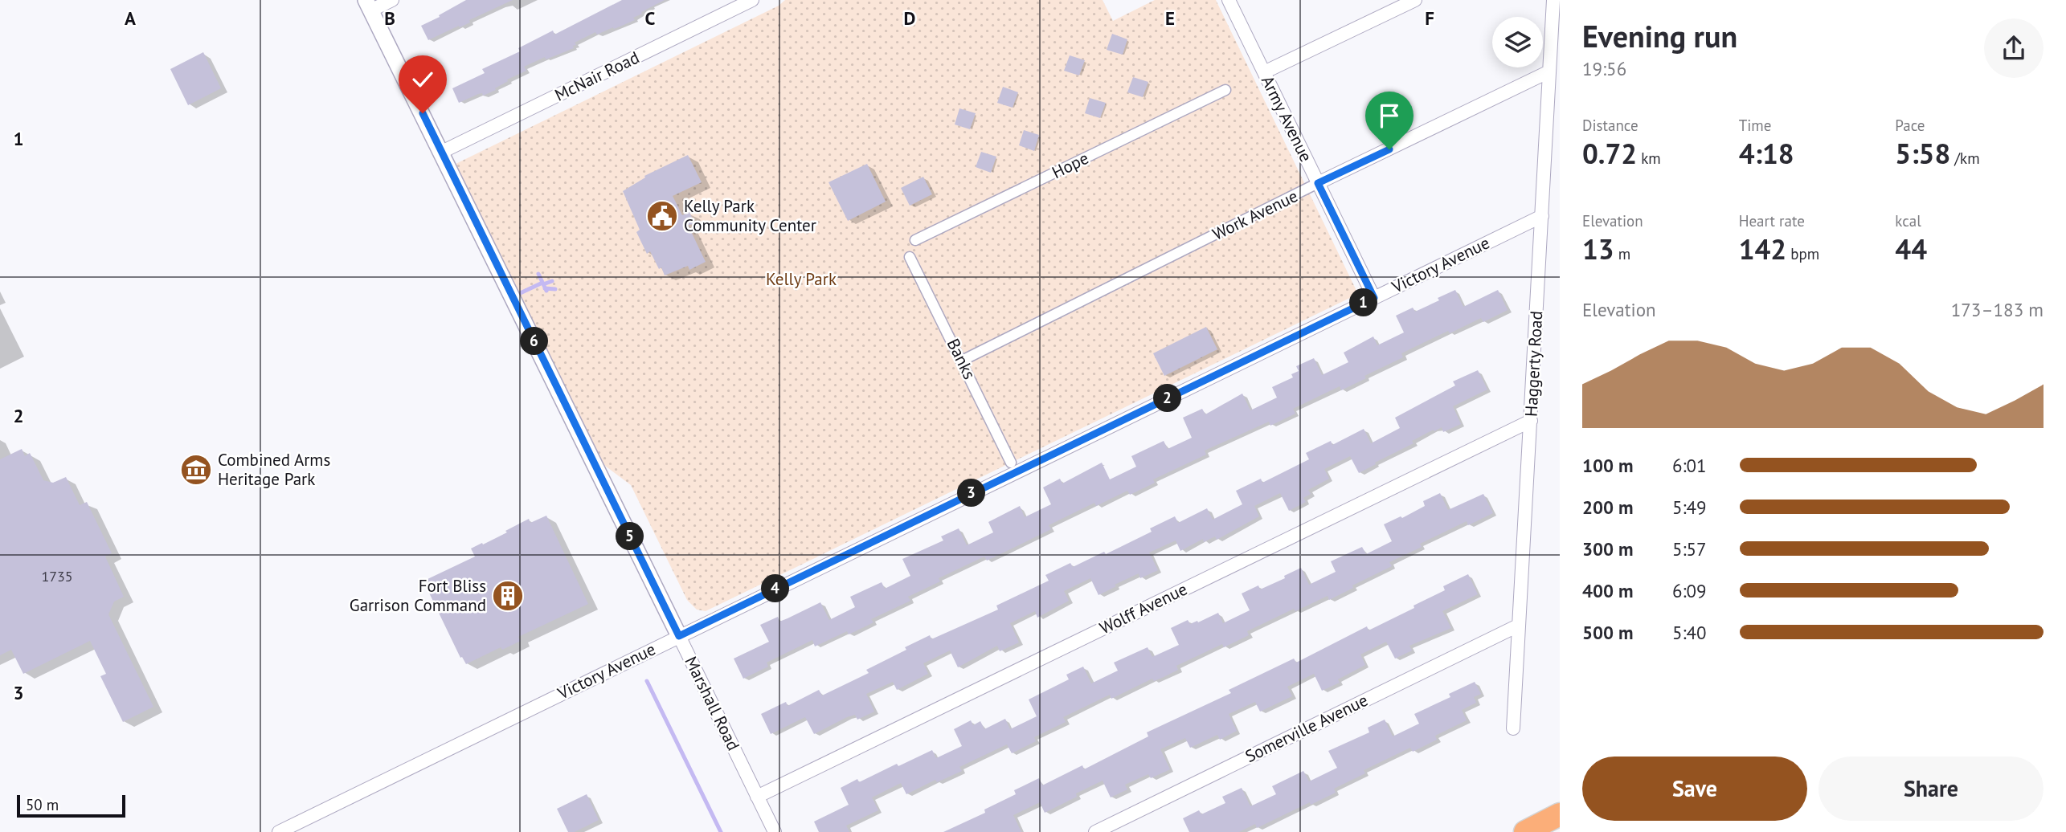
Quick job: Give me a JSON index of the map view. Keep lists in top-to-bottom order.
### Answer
{
  "streets": {
    "street": [
      "McNair Road",
      "Army Avenue",
      "Hope",
      "Work Avenue",
      "Victory Avenue",
      "Banks",
      "Haggerty Road",
      "Wolff Avenue",
      "Marshall Road",
      "Somerville Avenue"
    ]
  },
  "crossings": [
    ["McNair Road", "Marshall Road"],
    ["Army Avenue", "Work Avenue"],
    ["Army Avenue", "Victory Avenue"],
    ["Work Avenue", "Banks"],
    ["Work Avenue", "Haggerty Road"],
    ["Victory Avenue", "Haggerty Road"],
    ["Victory Avenue", "Marshall Road"],
    ["Haggerty Road", "Wolff Avenue"],
    ["Haggerty Road", "Somerville Avenue"],
    ["Wolff Avenue", "Marshall Road"]
  ],
  "parks": ["Kelly Park"],
  "places": {
    "public building": ["Kelly Park Community Center"],
    "museum": ["Combined Arms Heritage Park"],
    "building": ["Fort Bliss Garrison Command"]
  },
  "house_numbers": ["1735"],
  "scale_bar": "50 m",
  "page": {
    "heading": ["Evening run", "19:56"],
    "stats": [
      ["Distance", "0.72 km"],
      ["Time", "4:18"],
      ["Pace", "5:58 /km"],
      ["Elevation", "13 m"],
      ["Heart rate", "142 bpm"],
      ["kcal", "44"]
    ],
    "chart": ["Elevation", "173–183 m"],
    "pins": [
      "1",
      "6",
      "2",
      "3",
      "5",
      "4"
    ],
    "list": [
      {
        "name": "100 m",
        "note": "6:01"
      },
      {
        "name": "200 m",
        "note": "5:49"
      },
      {
        "name": "300 m",
        "note": "5:57"
      },
      {
        "name": "400 m",
        "note": "6:09"
      },
      {
        "name": "500 m",
        "note": "5:40"
      }
    ],
    "buttons": ["Save", "Share"],
    "scale": "50 m"
  },
  "grid": {
    "columns": [
      "A",
      "B",
      "C",
      "D",
      "E",
      "F"
    ],
    "rows": ["1", "2", "3"]
  }
}
